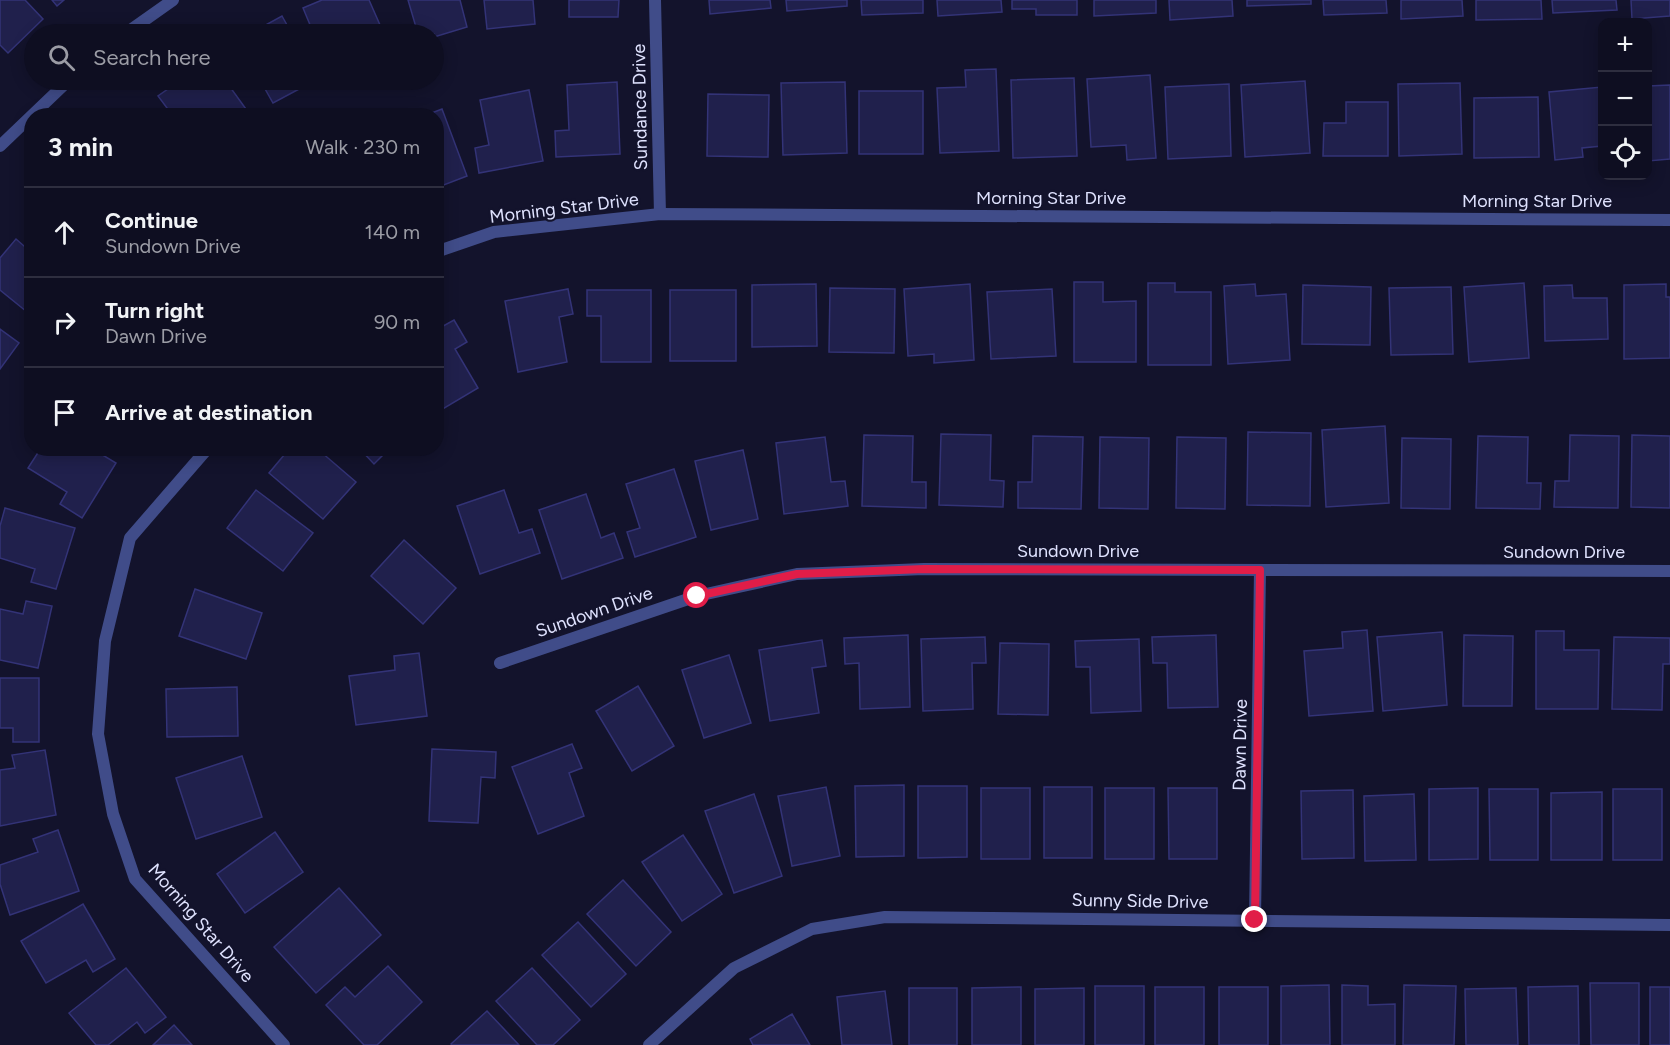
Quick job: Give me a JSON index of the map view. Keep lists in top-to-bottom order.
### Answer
{
  "streets": {
    "street": [
      "Sundance Drive",
      "Morning Star Drive",
      "Sundown Drive",
      "Dawn Drive",
      "Sunny Side Drive"
    ]
  },
  "crossings": [
    ["Sundance Drive", "Morning Star Drive"],
    ["Sundown Drive", "Dawn Drive"],
    ["Dawn Drive", "Sunny Side Drive"]
  ],
  "page": {
    "map_buttons": ["+", "−"],
    "search": "Search here",
    "heading": ["3 min", "Walk · 230 m"],
    "list": [
      ["Continue", "Sundown Drive", "140 m"],
      ["Turn right", "Dawn Drive", "90 m"],
      "Arrive at destination"
    ]
  }
}
